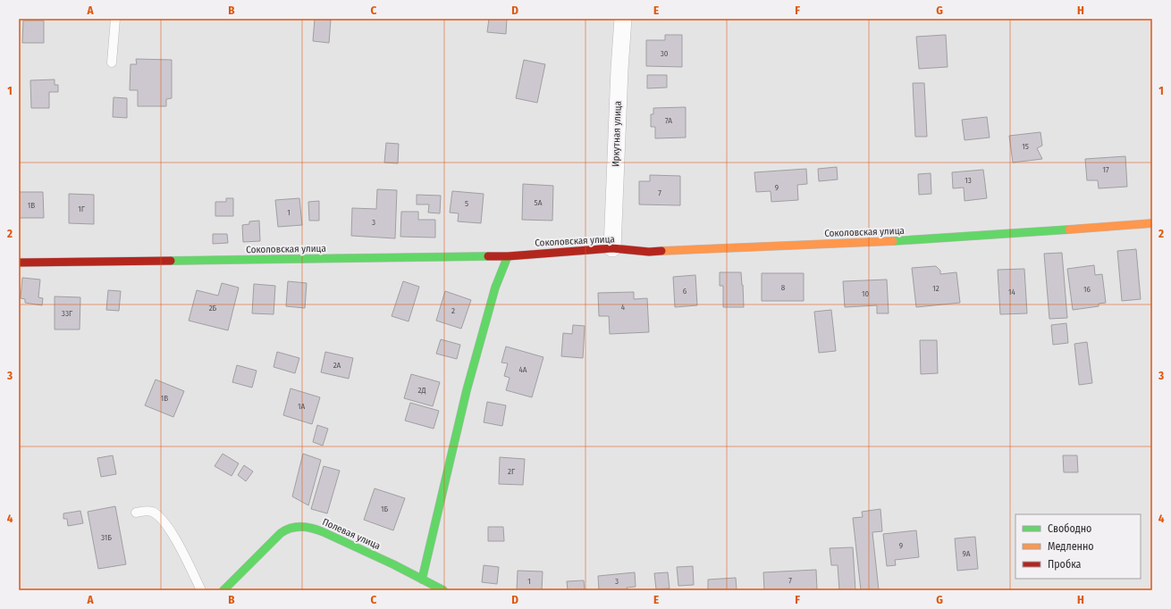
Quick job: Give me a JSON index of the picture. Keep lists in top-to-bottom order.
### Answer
{
  "streets": {
    "street": ["Иркутная улица", "Соколовская улица", "Полевая улица"]
  },
  "crossings": [
    ["Иркутная улица", "Соколовская улица"]
  ],
  "house_numbers": [
    "30",
    "7А",
    "15",
    "17",
    "13",
    "9",
    "7",
    "5А",
    "5",
    "1В",
    "1Г",
    "1",
    "3",
    "8",
    "12",
    "16",
    "6",
    "14",
    "10",
    "4",
    "2Б",
    "2",
    "33Г",
    "2А",
    "4А",
    "2Д",
    "1В",
    "1А",
    "2Г",
    "1Б",
    "31Б",
    "9",
    "9А",
    "7",
    "1",
    "3"
  ],
  "legend": ["Свободно", "Медленно", "Пробка"],
  "grid": {
    "columns": [
      "A",
      "B",
      "C",
      "D",
      "E",
      "F",
      "G",
      "H"
    ],
    "rows": [
      "1",
      "2",
      "3",
      "4"
    ]
  }
}
